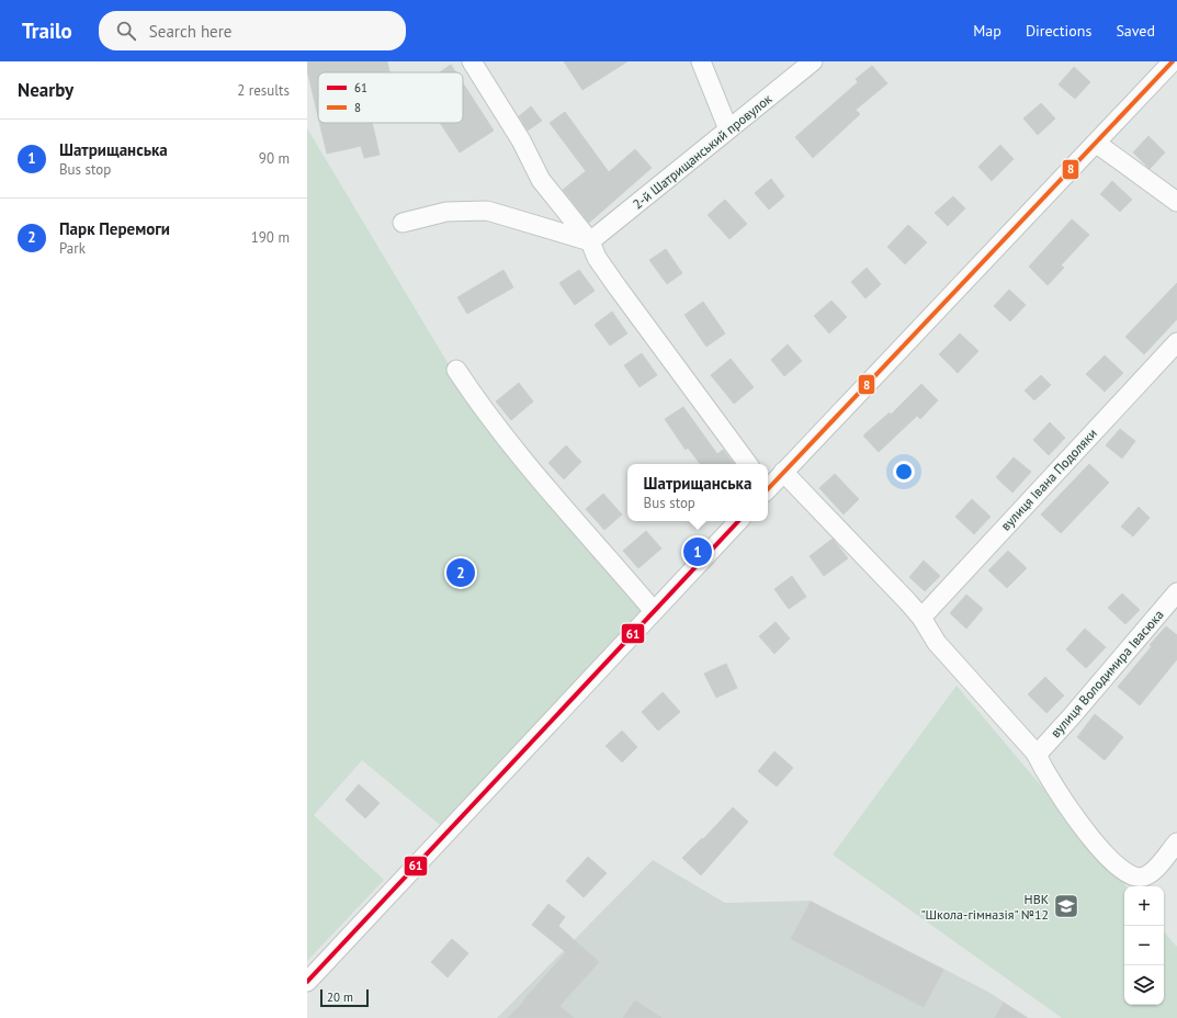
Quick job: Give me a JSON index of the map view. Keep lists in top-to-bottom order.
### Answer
{
  "streets": {
    "street": ["2-й Шатрищанський провулок", "вулиця Івана Подоляки", "вулиця Володимира Івасюка"]
  },
  "places": {
    "school or university": ["НВК \"Школа-гімназія\" №12"]
  },
  "lines": ["transit line 8", "transit line 61"],
  "legend": ["61", "8"],
  "scale_bar": "20 m",
  "page": {
    "header": "Trailo",
    "search": "Search here",
    "nav": ["Map", "Directions", "Saved"],
    "heading": ["Nearby", "2 results"],
    "list": [
      {
        "mark": "1",
        "name": "Шатрищанська",
        "note": "Bus stop",
        "value": "90 m"
      },
      {
        "mark": "2",
        "name": "Парк Перемоги",
        "note": "Park",
        "value": "190 m"
      }
    ],
    "popup": ["Шатрищанська", "Bus stop"],
    "pins": ["1", "2"],
    "map_buttons": ["+", "−"],
    "scale": "20 m"
  }
}
